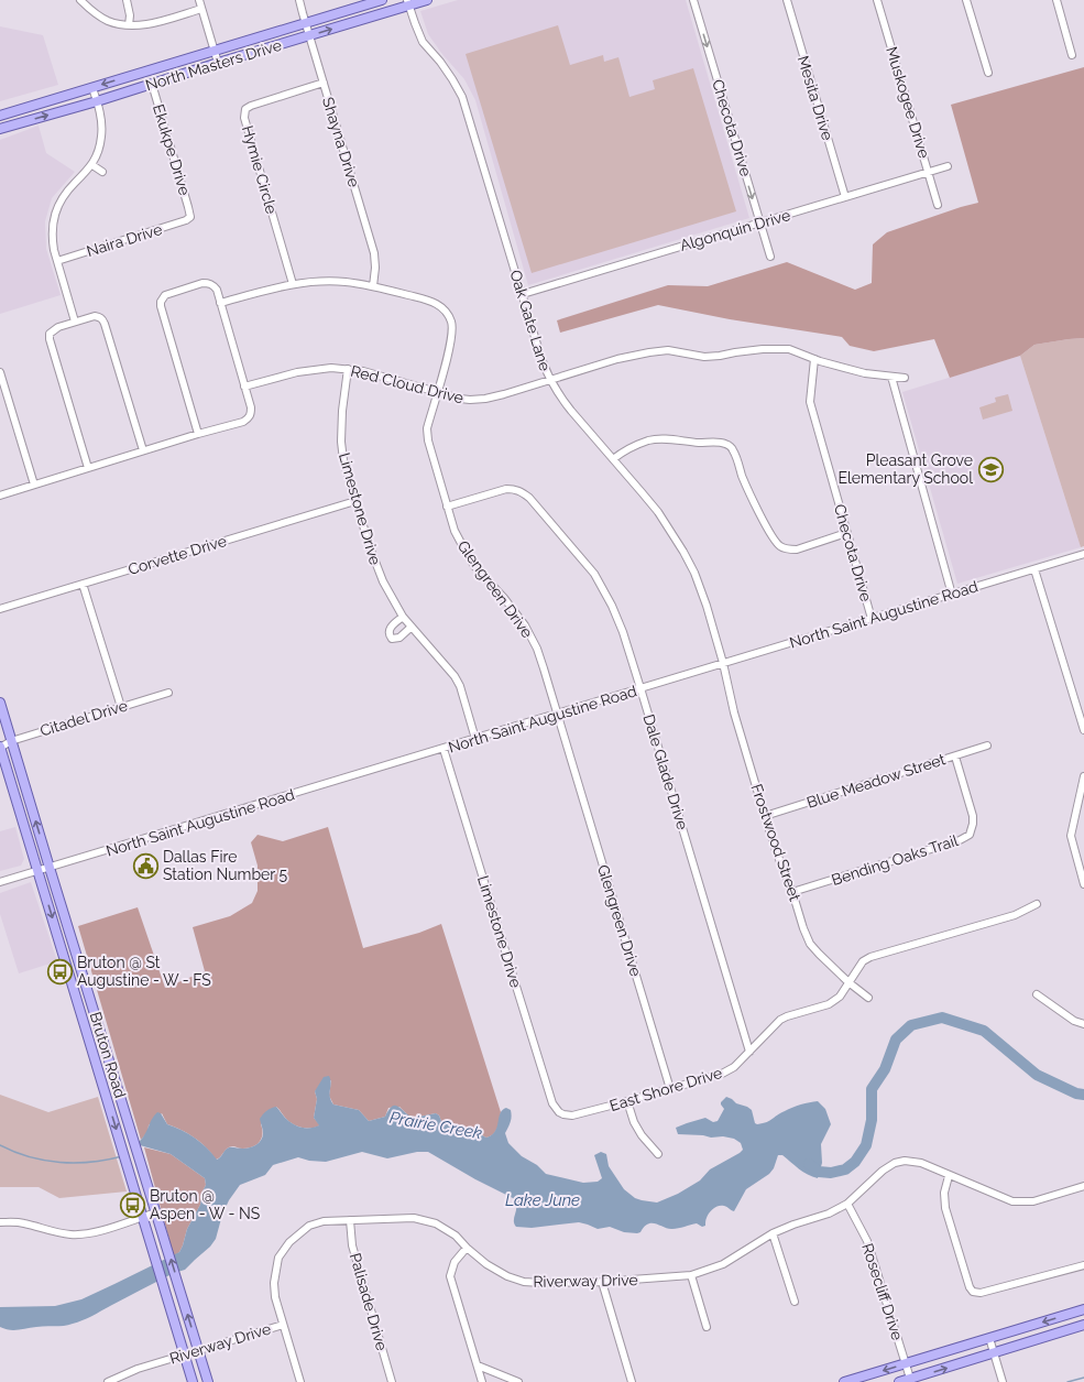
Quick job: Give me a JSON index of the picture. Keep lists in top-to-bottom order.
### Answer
{
  "streets": {
    "main road": ["North Masters Drive", "Bruton Road"],
    "street": [
      "Mesita Drive",
      "Muskogee Drive",
      "Checota Drive",
      "Shayna Drive",
      "Ekukpe Drive",
      "Hymie Circle",
      "Algonquin Drive",
      "Naira Drive",
      "Oak Gate Lane",
      "Red Cloud Drive",
      "Limestone Drive",
      "Corvette Drive",
      "Glengreen Drive",
      "North Saint Augustine Road",
      "Citadel Drive",
      "Dale Glade Drive",
      "Blue Meadow Street",
      "Frostwood Street",
      "Bending Oaks Trail",
      "East Shore Drive",
      "Riverway Drive",
      "Rosecliff Drive",
      "Palisade Drive"
    ]
  },
  "crossings": [
    ["North Masters Drive", "Shayna Drive"],
    ["North Masters Drive", "Ekukpe Drive"],
    ["North Masters Drive", "Oak Gate Lane"],
    ["Mesita Drive", "Algonquin Drive"],
    ["Muskogee Drive", "Algonquin Drive"],
    ["Checota Drive", "Algonquin Drive"],
    ["Checota Drive", "Red Cloud Drive"],
    ["Checota Drive", "North Saint Augustine Road"],
    ["Shayna Drive", "Hymie Circle"],
    ["Shayna Drive", "Glengreen Drive"],
    ["Ekukpe Drive", "Naira Drive"],
    ["Hymie Circle", "Glengreen Drive"],
    ["Algonquin Drive", "Oak Gate Lane"],
    ["Oak Gate Lane", "Red Cloud Drive"],
    ["Oak Gate Lane", "North Saint Augustine Road"],
    ["Oak Gate Lane", "Frostwood Street"],
    ["Red Cloud Drive", "Limestone Drive"],
    ["Red Cloud Drive", "Glengreen Drive"],
    ["Limestone Drive", "Corvette Drive"],
    ["Limestone Drive", "North Saint Augustine Road"],
    ["Limestone Drive", "East Shore Drive"],
    ["Glengreen Drive", "North Saint Augustine Road"],
    ["Glengreen Drive", "Dale Glade Drive"],
    ["Glengreen Drive", "East Shore Drive"],
    ["North Saint Augustine Road", "Dale Glade Drive"],
    ["North Saint Augustine Road", "Frostwood Street"],
    ["North Saint Augustine Road", "Bruton Road"],
    ["Citadel Drive", "Bruton Road"],
    ["Dale Glade Drive", "East Shore Drive"],
    ["Blue Meadow Street", "Frostwood Street"],
    ["Blue Meadow Street", "Bending Oaks Trail"],
    ["Frostwood Street", "Bending Oaks Trail"],
    ["Frostwood Street", "East Shore Drive"],
    ["Bruton Road", "Riverway Drive"],
    ["Riverway Drive", "Rosecliff Drive"],
    ["Riverway Drive", "Palisade Drive"]
  ],
  "one_way": ["Checota Drive"],
  "water": ["Prairie Creek", "Lake June"],
  "places": {
    "school or university": ["Pleasant Grove Elementary School"],
    "public building": ["Dallas Fire Station Number 5"],
    "bus stop": ["Bruton @ St Augustine - W - FS", "Bruton @ Aspen - W - NS"]
  }
}
